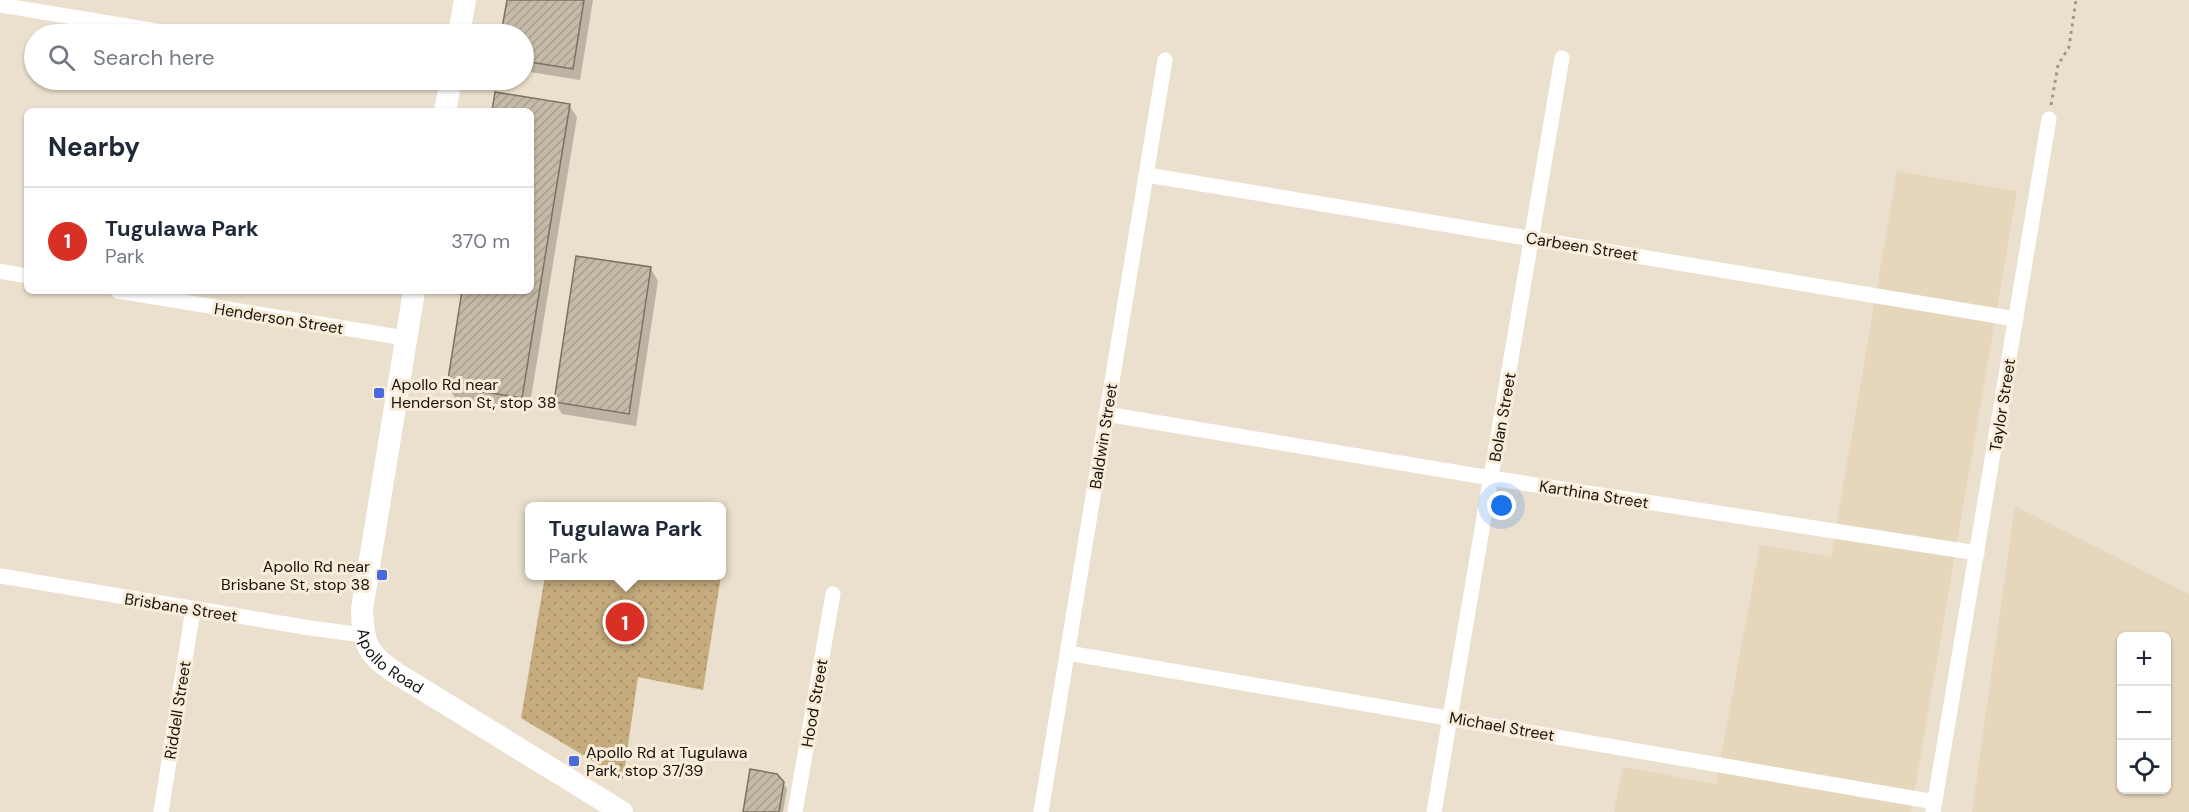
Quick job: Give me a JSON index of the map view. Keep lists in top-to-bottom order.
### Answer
{
  "streets": {
    "street": [
      "Carbeen Street",
      "Henderson Street",
      "Taylor Street",
      "Bolan Street",
      "Baldwin Street",
      "Karthina Street",
      "Brisbane Street",
      "Apollo Road",
      "Hood Street",
      "Riddell Street",
      "Michael Street"
    ]
  },
  "crossings": [
    ["Carbeen Street", "Taylor Street"],
    ["Carbeen Street", "Bolan Street"],
    ["Carbeen Street", "Baldwin Street"],
    ["Henderson Street", "Apollo Road"],
    ["Taylor Street", "Karthina Street"],
    ["Taylor Street", "Michael Street"],
    ["Bolan Street", "Karthina Street"],
    ["Bolan Street", "Michael Street"],
    ["Baldwin Street", "Karthina Street"],
    ["Baldwin Street", "Michael Street"],
    ["Brisbane Street", "Apollo Road"],
    ["Brisbane Street", "Riddell Street"]
  ],
  "places": {
    "transit": ["Apollo Rd near Henderson St, stop 38", "Apollo Rd near Brisbane St, stop 38", "Apollo Rd at Tugulawa Park, stop 37/39"]
  },
  "page": {
    "search": "Search here",
    "heading": "Nearby",
    "list": [
      {
        "mark": "1",
        "name": "Tugulawa Park",
        "note": "Park",
        "value": "370 m"
      }
    ],
    "popup": ["Tugulawa Park", "Park"],
    "pins": "1",
    "map_buttons": ["+", "−"]
  }
}
